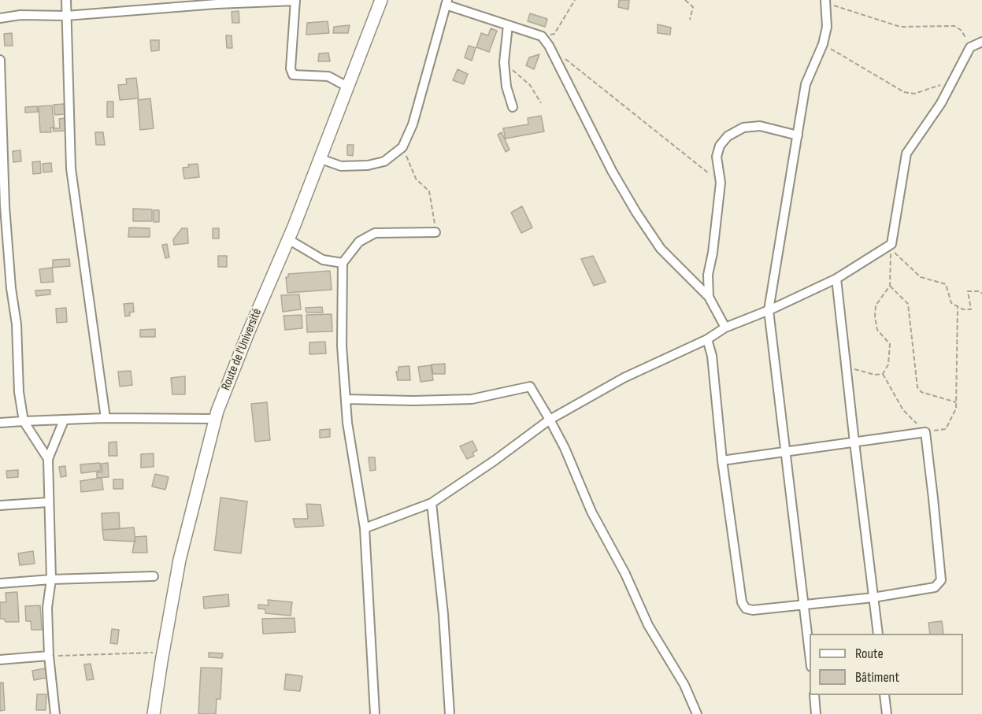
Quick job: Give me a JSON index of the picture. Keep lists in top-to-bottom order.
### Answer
{
  "streets": {
    "street": ["Route de l'Université"]
  },
  "legend": ["Route", "Bâtiment"]
}
